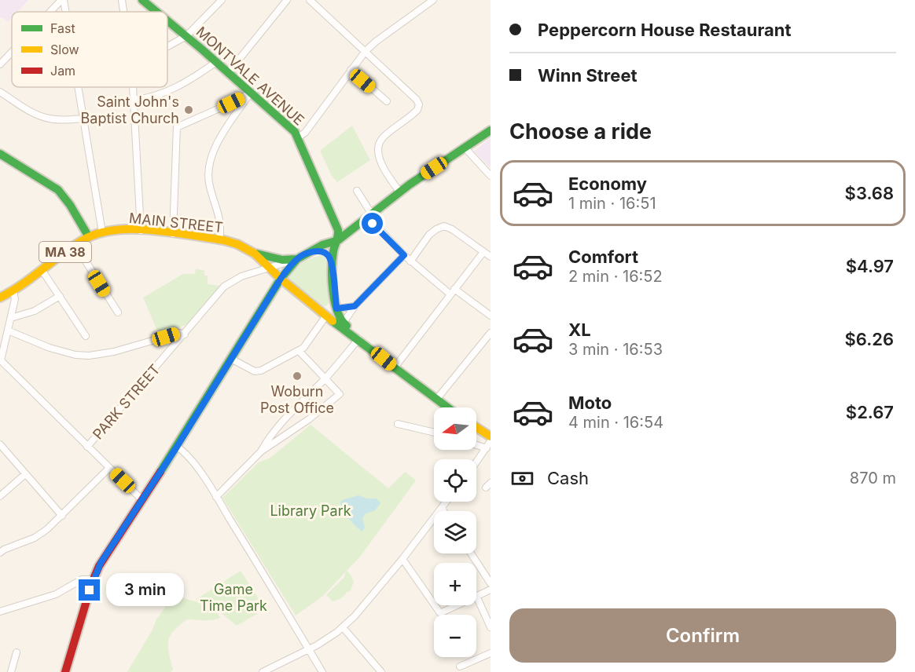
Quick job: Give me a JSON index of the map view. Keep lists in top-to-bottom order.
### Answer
{
  "streets": {
    "main road": ["MONTVALE AVENUE", "MAIN STREET", "MA 38"],
    "street": ["PARK STREET"]
  },
  "crossings": [
    ["MONTVALE AVENUE", "MAIN STREET"],
    ["MAIN STREET", "MA 38"],
    ["MAIN STREET", "PARK STREET"]
  ],
  "parks": ["Library Park", "Game Time Park"],
  "places": ["Saint John's Baptist Church", "Woburn Post Office"],
  "legend": ["Fast", "Slow", "Jam"],
  "north": "left",
  "page": {
    "banner": ["Peppercorn House Restaurant", "Winn Street"],
    "heading": "Choose a ride",
    "list": [
      {
        "name": "Economy",
        "note": "1 min · 16:51",
        "value": "$3.68"
      },
      {
        "name": "Comfort",
        "note": "2 min · 16:52",
        "value": "$4.97"
      },
      {
        "name": "XL",
        "note": "3 min · 16:53",
        "value": "$6.26"
      },
      {
        "name": "Moto",
        "note": "4 min · 16:54",
        "value": "$2.67"
      }
    ],
    "map_buttons": ["+", "−"],
    "pay": ["Cash", "870 m"],
    "bubble": "3 min",
    "buttons": "Confirm"
  }
}
